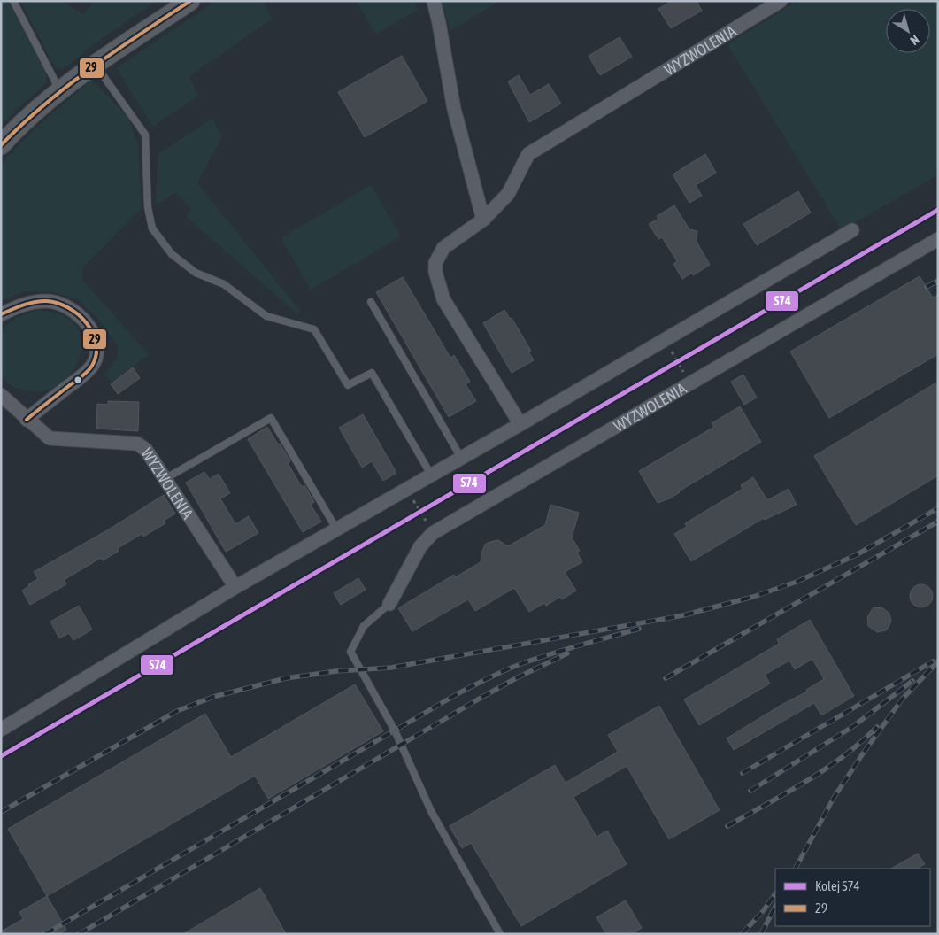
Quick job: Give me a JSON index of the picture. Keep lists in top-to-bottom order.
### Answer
{
  "streets": {
    "street": ["WYZWOLENIA"]
  },
  "lines": ["transit line 29", "rail line S74"],
  "legend": ["Kolej S74", "29"],
  "north": "bottom right"
}
